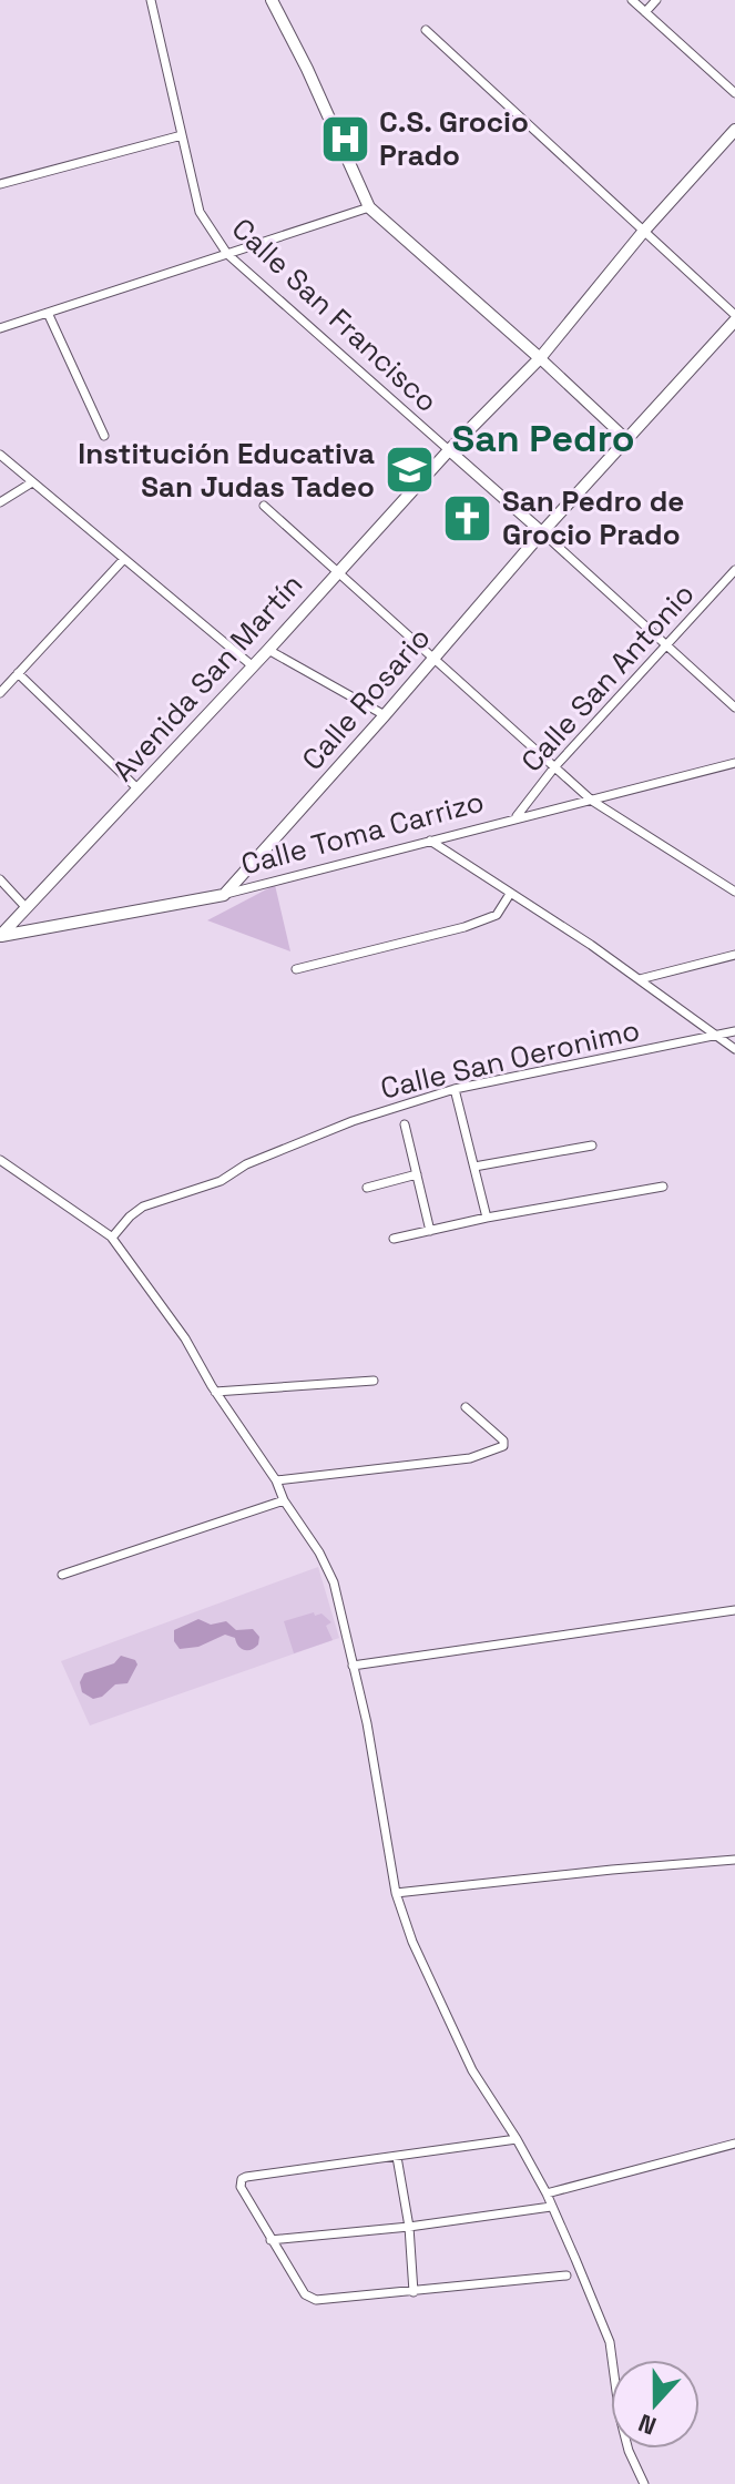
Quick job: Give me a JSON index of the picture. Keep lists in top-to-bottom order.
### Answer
{
  "streets": {
    "main road": ["Avenida San Martín", "Calle Rosario", "Calle Toma Carrizo"],
    "street": ["Calle San Francisco", "Calle San Antonio", "Calle San Oeronimo"]
  },
  "crossings": [
    ["Calle San Francisco", "Avenida San Martín"],
    ["Avenida San Martín", "Calle Toma Carrizo"],
    ["Calle San Antonio", "Calle Toma Carrizo"],
    ["Calle Rosario", "Calle Toma Carrizo"]
  ],
  "districts": ["San Pedro"],
  "places": {
    "hospital": ["C.S. Grocio Prado"],
    "school or university": ["Institución Educativa San Judas Tadeo"],
    "church": ["San Pedro de Grocio Prado"]
  },
  "north": "bottom"
}
